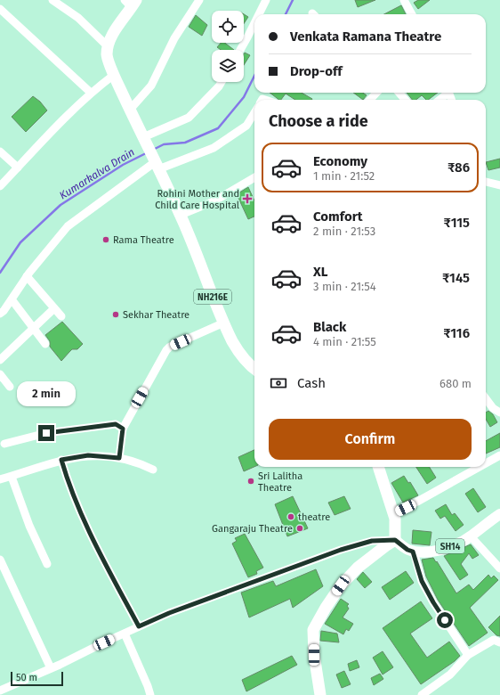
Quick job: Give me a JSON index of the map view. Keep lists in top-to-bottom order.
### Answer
{
  "streets": {
    "highway": ["NH216E"],
    "main road": ["SH14"]
  },
  "water": ["Kumarkalva Drain"],
  "places": {
    "health": ["Rohini Mother and Child Care Hospital"],
    "other": [
      "Rama Theatre",
      "Sekhar Theatre",
      "Sri Lalitha Theatre",
      "theatre",
      "Gangaraju Theatre"
    ]
  },
  "scale_bar": "50 m",
  "page": {
    "banner": ["Venkata Ramana Theatre", "Drop-off"],
    "heading": "Choose a ride",
    "list": [
      {
        "name": "Economy",
        "note": "1 min · 21:52",
        "value": "₹86"
      },
      {
        "name": "Comfort",
        "note": "2 min · 21:53",
        "value": "₹115"
      },
      {
        "name": "XL",
        "note": "3 min · 21:54",
        "value": "₹145"
      },
      {
        "name": "Black",
        "note": "4 min · 21:55",
        "value": "₹116"
      }
    ],
    "pay": ["Cash", "680 m"],
    "bubble": "2 min",
    "buttons": "Confirm",
    "scale": "50 m"
  }
}
